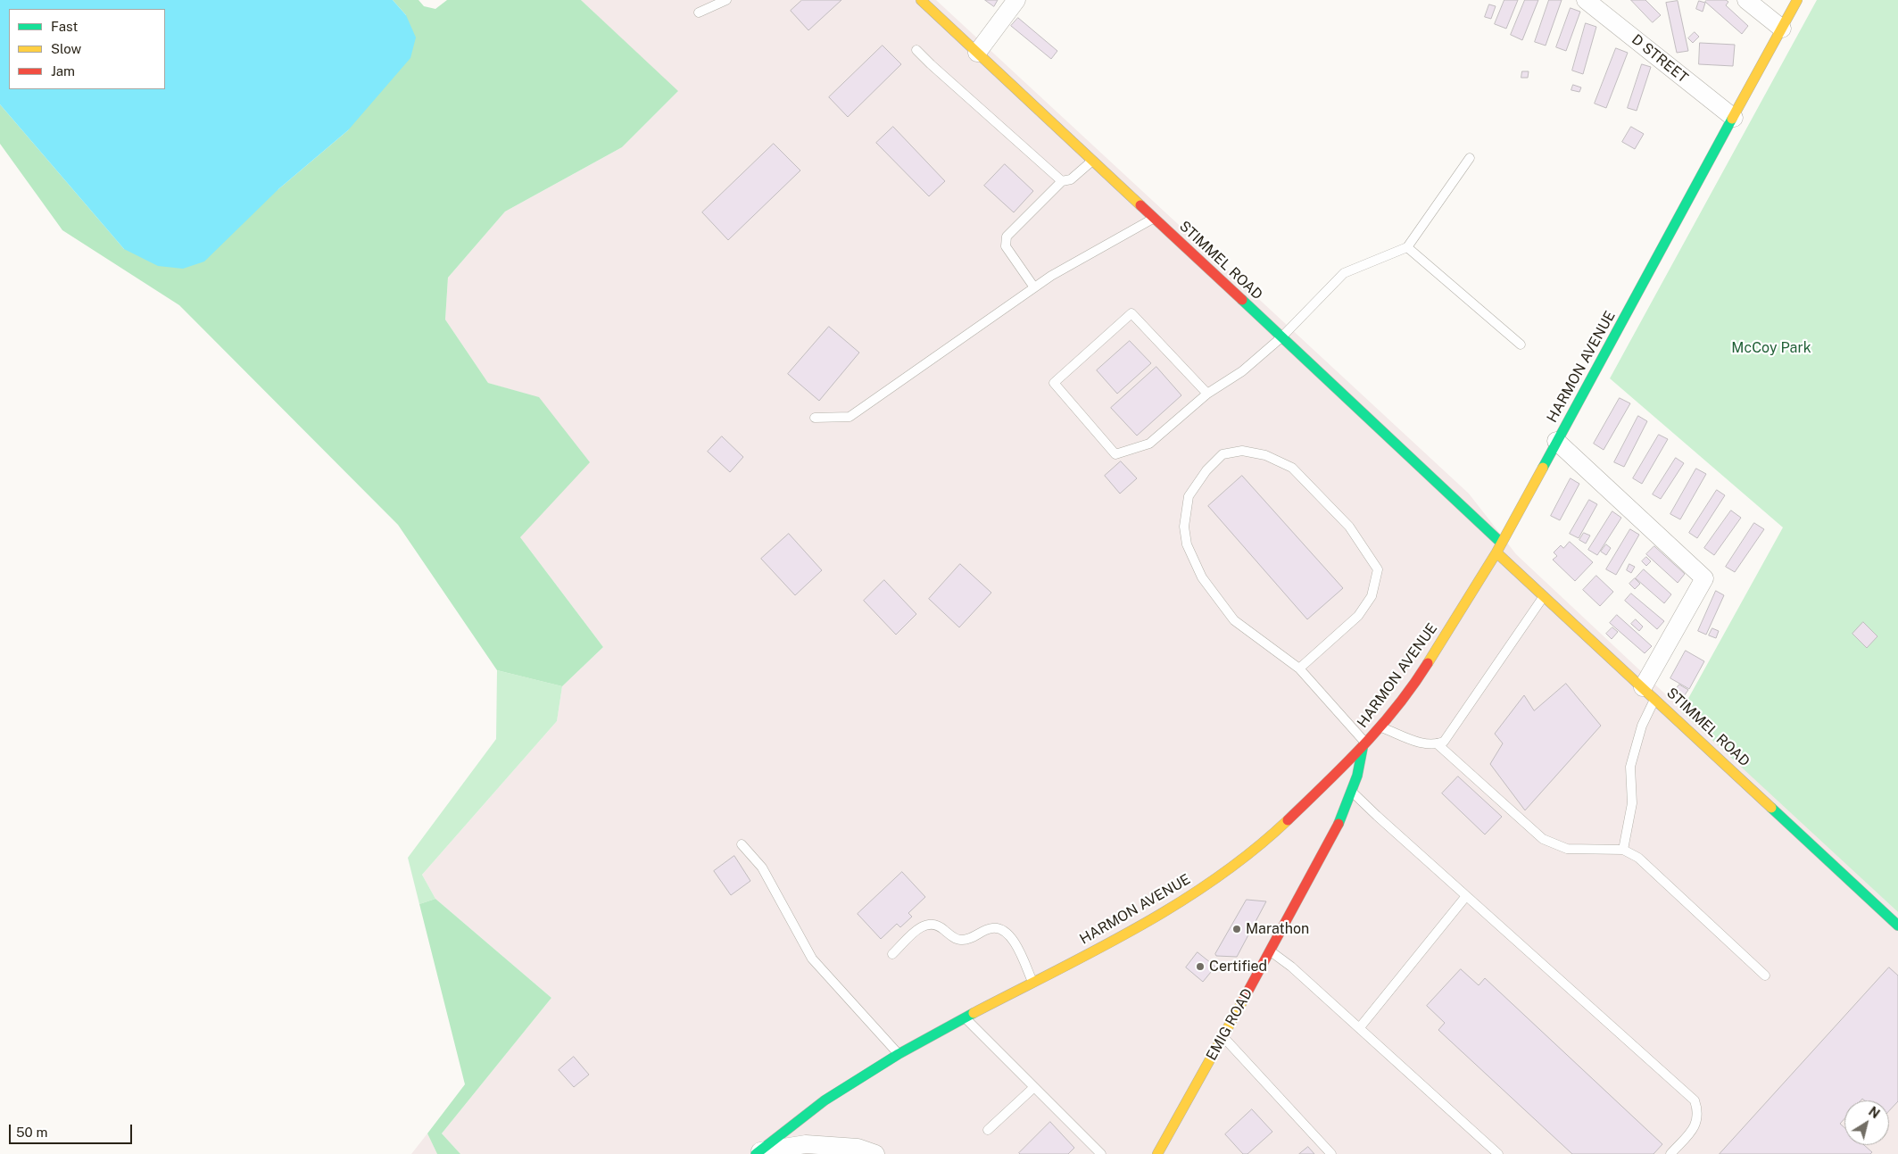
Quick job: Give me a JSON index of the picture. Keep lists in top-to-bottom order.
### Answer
{
  "streets": {
    "street": [
      "D STREET",
      "STIMMEL ROAD",
      "HARMON AVENUE",
      "EMIG ROAD"
    ]
  },
  "crossings": [
    ["D STREET", "HARMON AVENUE"],
    ["STIMMEL ROAD", "HARMON AVENUE"],
    ["HARMON AVENUE", "EMIG ROAD"]
  ],
  "parks": ["McCoy Park"],
  "places": ["Marathon", "Certified"],
  "legend": ["Fast", "Slow", "Jam"],
  "scale_bar": "50 m",
  "north": "top right"
}
